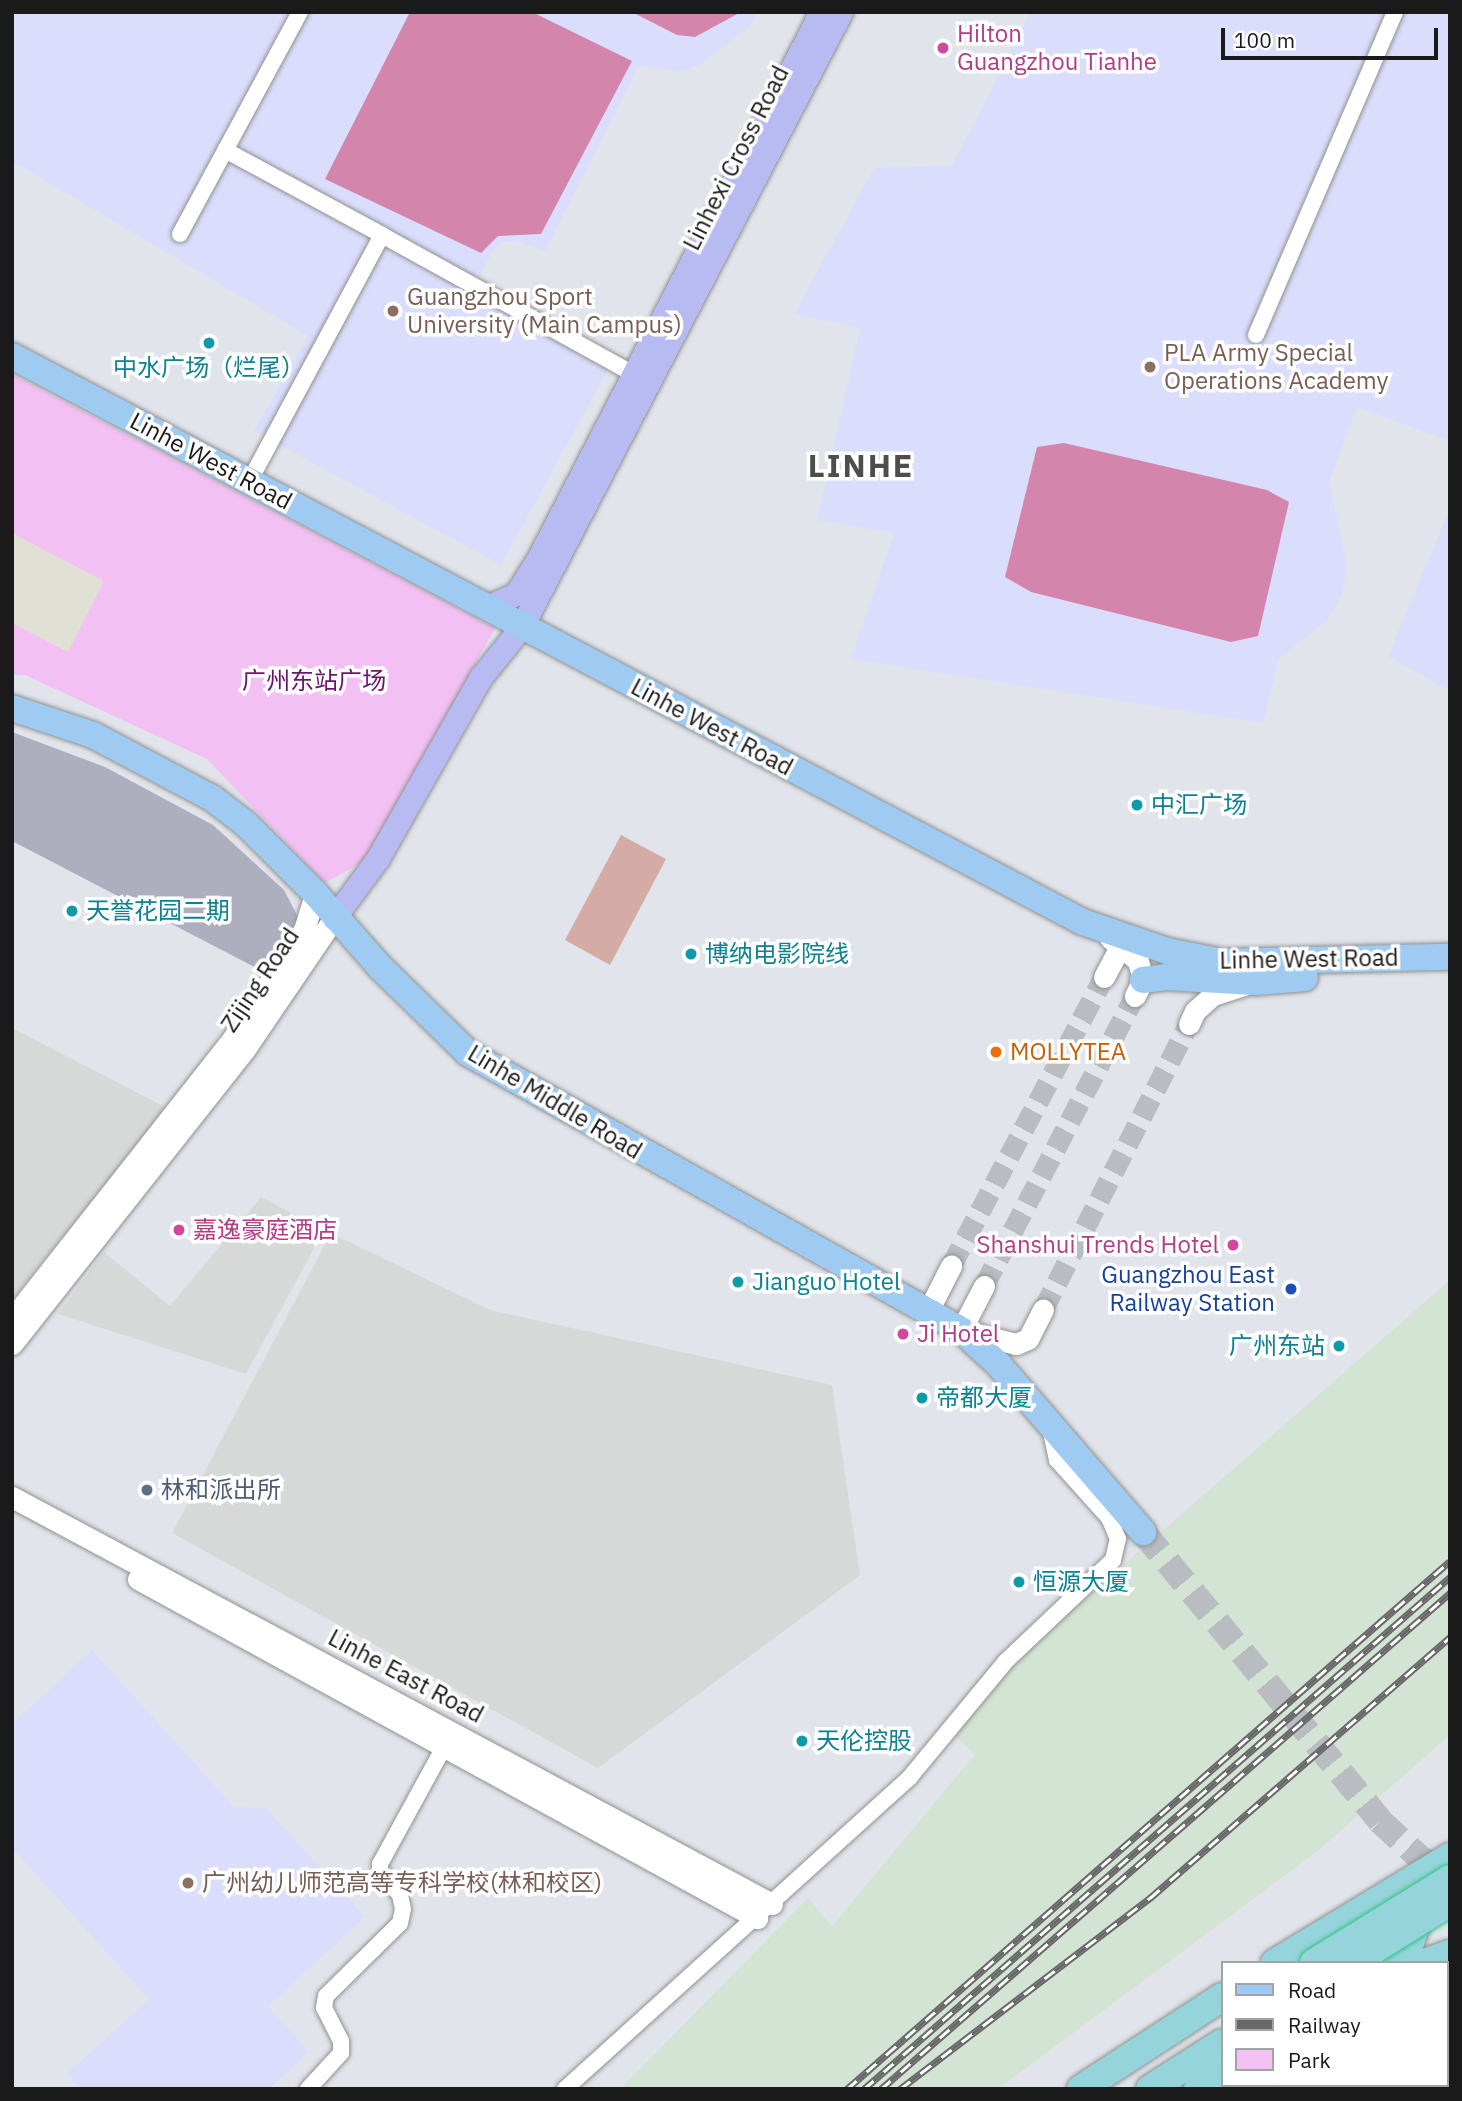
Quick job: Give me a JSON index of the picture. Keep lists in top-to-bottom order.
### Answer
{
  "streets": {
    "main road": [
      "Linhexi Cross Road",
      "Linhe West Road",
      "Zijing Road",
      "Linhe Middle Road"
    ],
    "street": ["Linhe East Road"]
  },
  "crossings": [
    ["Linhexi Cross Road", "Linhe West Road"],
    ["Linhexi Cross Road", "Zijing Road"],
    ["Linhe West Road", "Zijing Road"],
    ["Zijing Road", "Linhe Middle Road"]
  ],
  "districts": ["LINHE"],
  "parks": ["广州东站广场"],
  "places": [
    "Hilton Guangzhou Tianhe",
    "Guangzhou Sport University (Main Campus)",
    "中水广场（烂尾）",
    "PLA Army Special Operations Academy",
    "中汇广场",
    "天誉花园二期",
    "博纳电影院线",
    "MOLLYTEA",
    "嘉逸豪庭酒店",
    "Shanshui Trends Hotel",
    "Jianguo Hotel",
    "Guangzhou East Railway Station",
    "Ji Hotel",
    "广州东站",
    "帝都大厦",
    "林和派出所",
    "恒源大厦",
    "天伦控股",
    "广州幼儿师范高等专科学校(林和校区)"
  ],
  "legend": ["Road", "Railway", "Park"],
  "scale_bar": "100 m"
}
